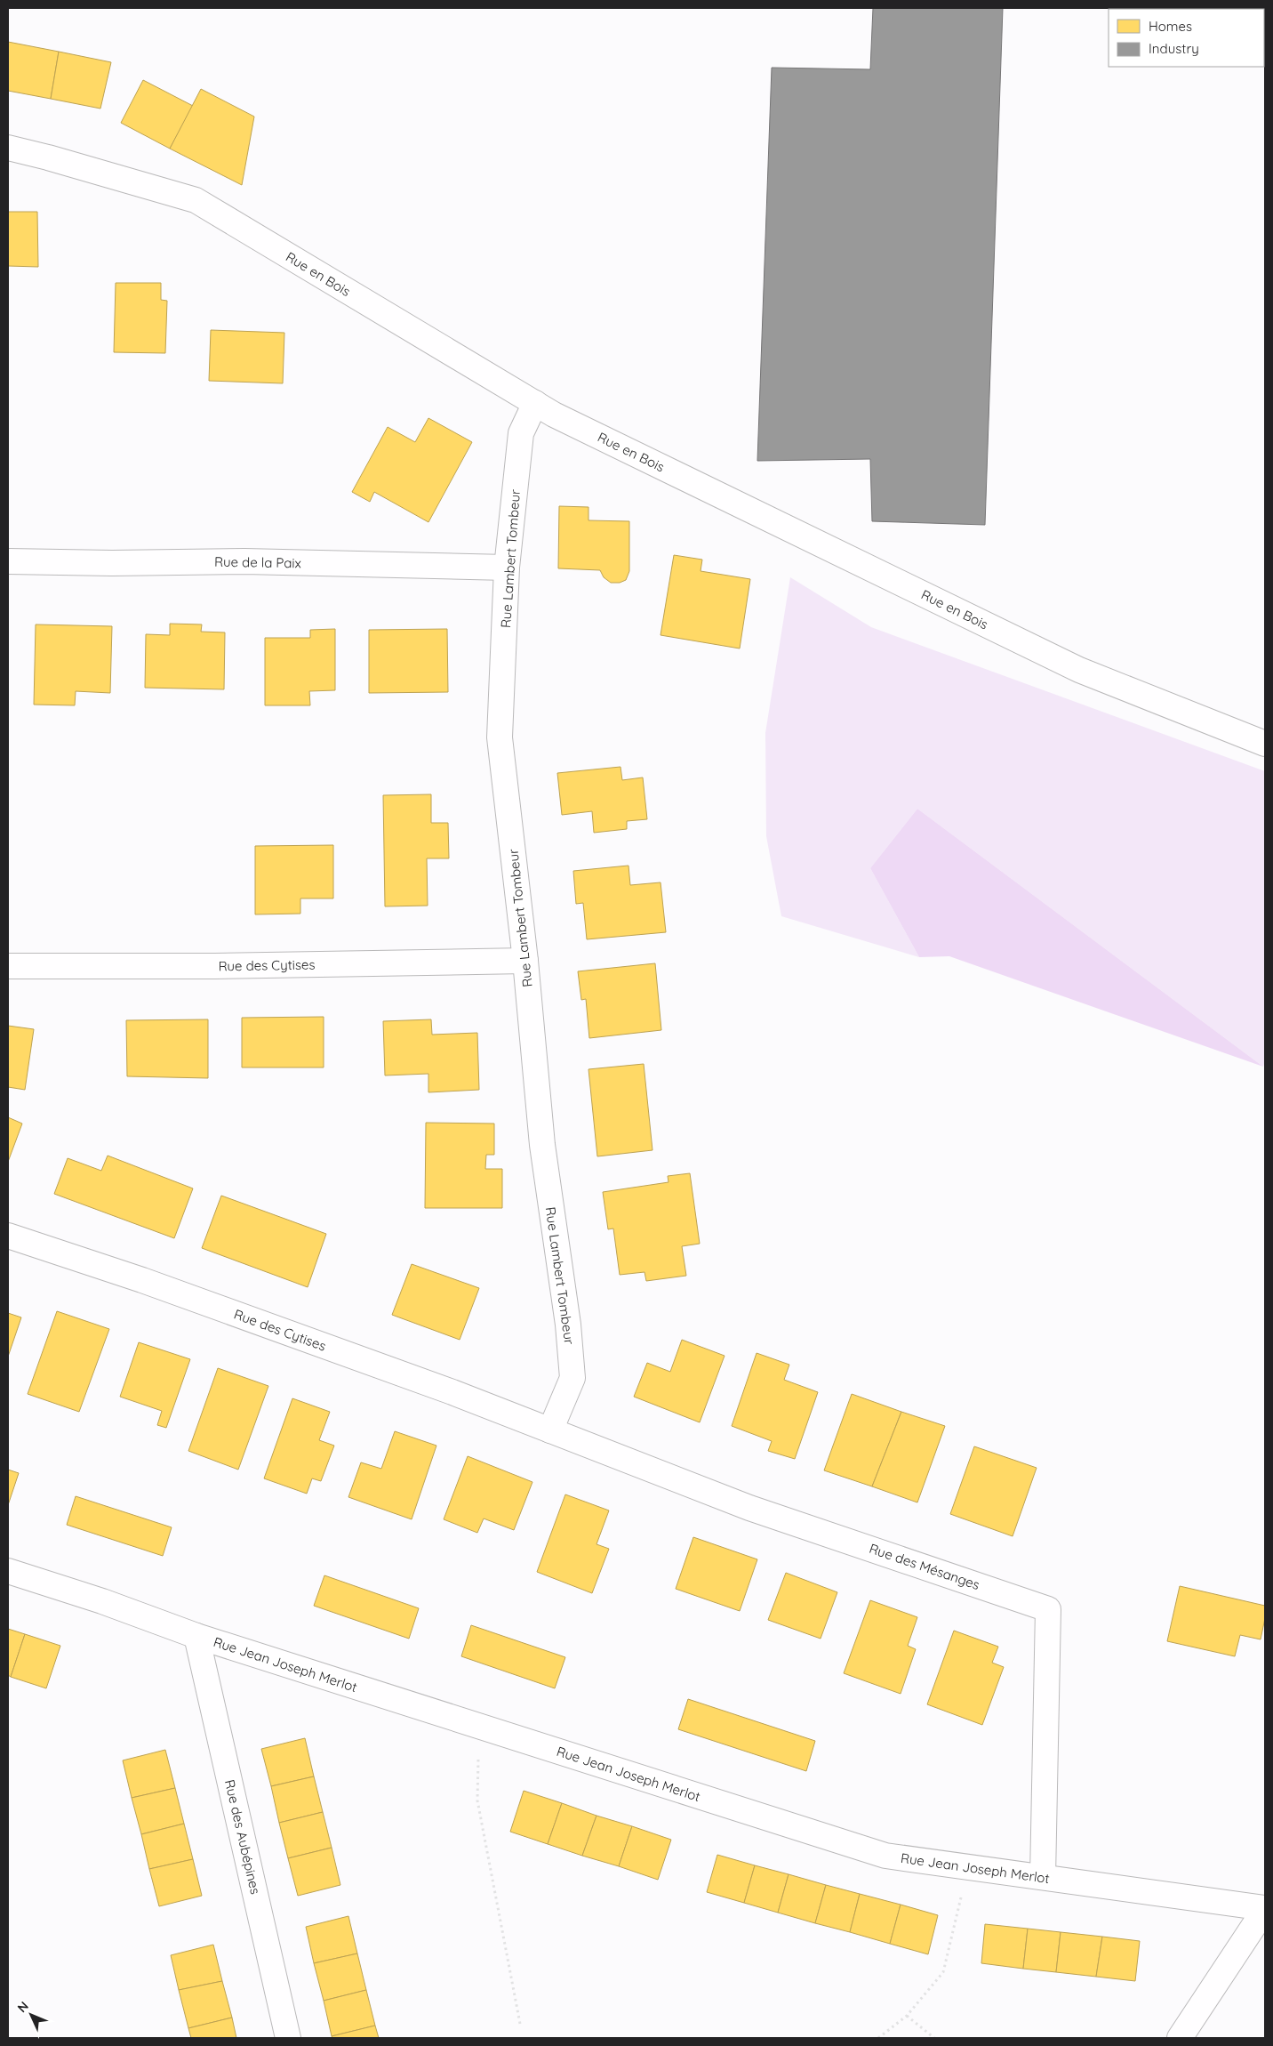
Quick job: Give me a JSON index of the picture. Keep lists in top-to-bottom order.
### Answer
{
  "streets": {
    "street": [
      "Rue en Bois",
      "Rue Lambert Tombeur",
      "Rue de la Paix",
      "Rue des Cytises",
      "Rue des Mésanges",
      "Rue Jean Joseph Merlot",
      "Rue des Aubépines"
    ]
  },
  "crossings": [
    ["Rue en Bois", "Rue Lambert Tombeur"],
    ["Rue Lambert Tombeur", "Rue de la Paix"],
    ["Rue Lambert Tombeur", "Rue des Cytises"],
    ["Rue Lambert Tombeur", "Rue des Mésanges"],
    ["Rue des Cytises", "Rue des Mésanges"],
    ["Rue des Mésanges", "Rue Jean Joseph Merlot"],
    ["Rue Jean Joseph Merlot", "Rue des Aubépines"]
  ],
  "legend": ["Homes", "Industry"],
  "north": "top left"
}
